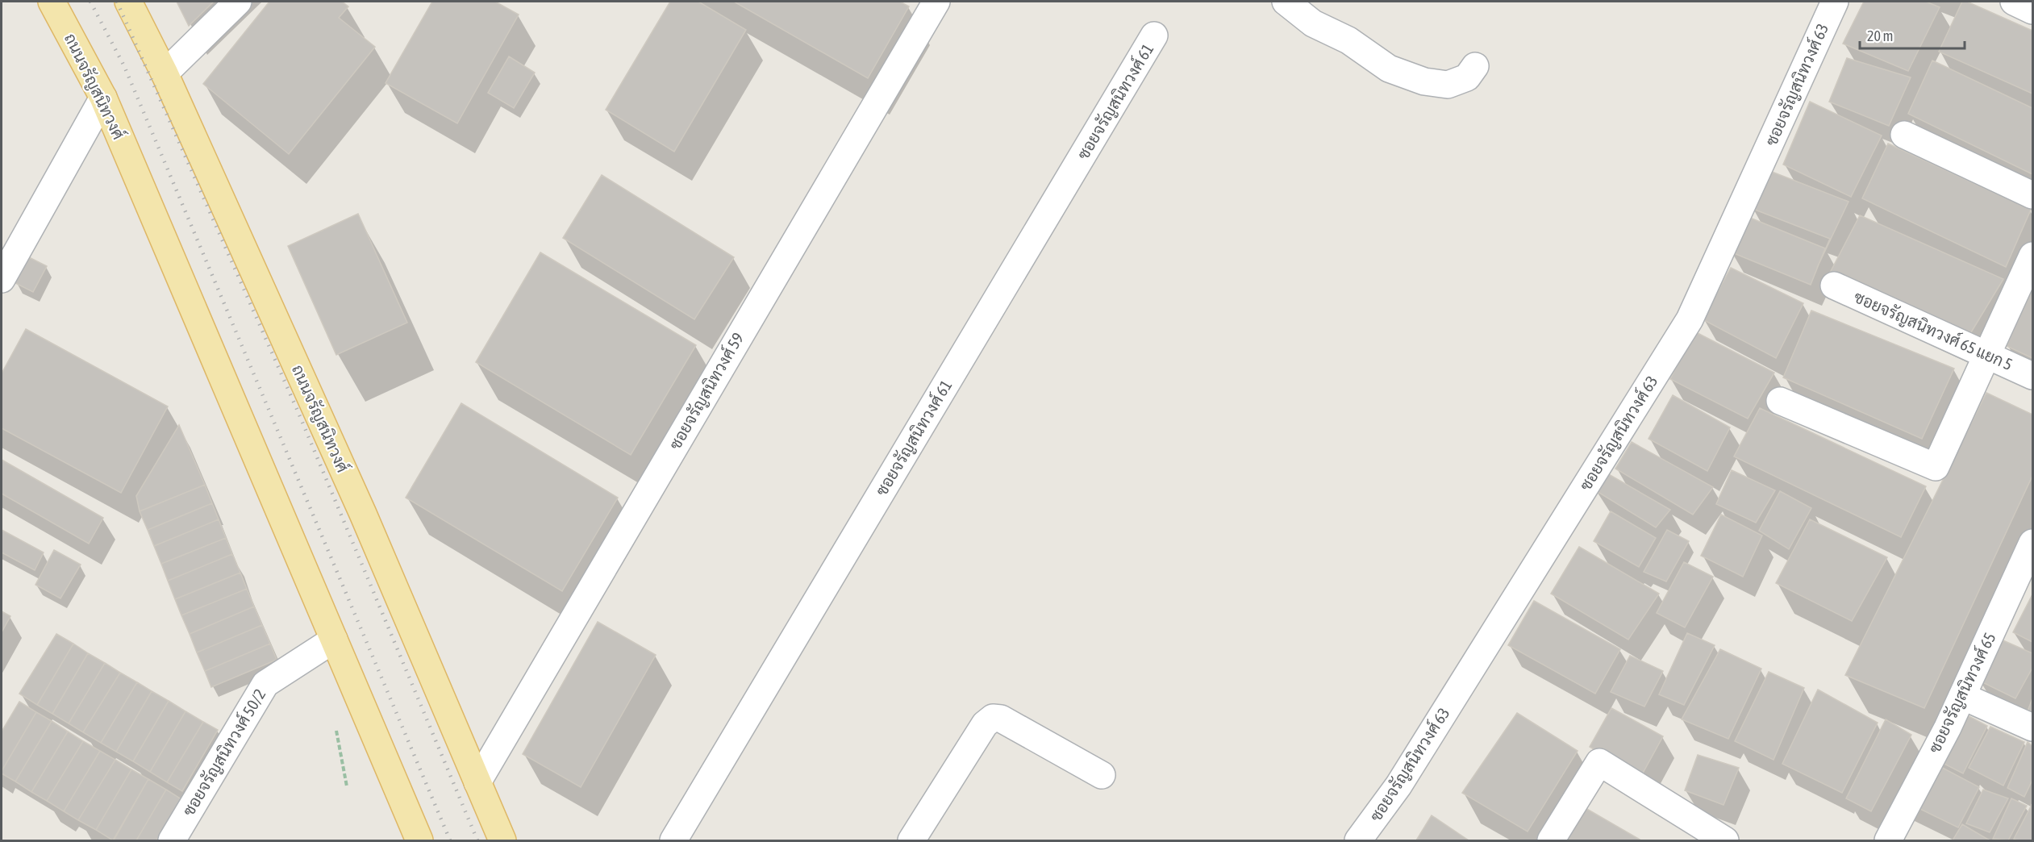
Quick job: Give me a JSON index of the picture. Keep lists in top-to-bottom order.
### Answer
{
  "streets": {
    "main road": ["ถนนจรัญสนิทวงศ์"],
    "street": [
      "ซอยจรัญสนิทวงศ์ 63",
      "ซอยจรัญสนิทวงศ์ 61",
      "ซอยจรัญสนิทวงศ์ 65 แยก 5",
      "ซอยจรัญสนิทวงศ์ 59",
      "ซอยจรัญสนิทวงศ์ 65",
      "ซอยจรัญสนิทวงศ์ 50/2"
    ]
  },
  "crossings": [
    ["ถนนจรัญสนิทวงศ์", "ซอยจรัญสนิทวงศ์ 59"],
    ["ถนนจรัญสนิทวงศ์", "ซอยจรัญสนิทวงศ์ 50/2"]
  ],
  "scale_bar": "20 m"
}
